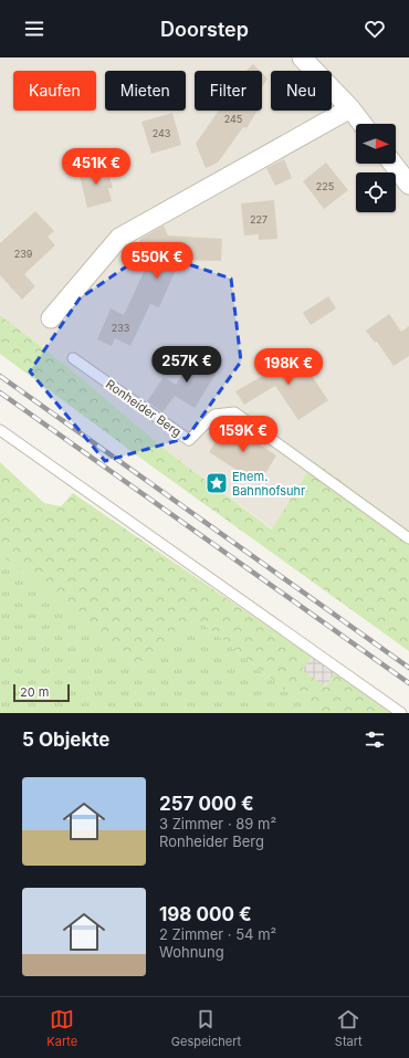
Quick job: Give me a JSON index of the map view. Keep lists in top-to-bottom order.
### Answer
{
  "streets": {
    "lane": ["Ronheider Berg"]
  },
  "places": {
    "place": ["Ehem. Bahnhofsuhr"]
  },
  "house_numbers": [
    "245",
    "243",
    "225",
    "227",
    "239",
    "233"
  ],
  "scale_bar": "20 m",
  "north": "right",
  "page": {
    "header": "Doorstep",
    "chip": [
      "Kaufen",
      "Mieten",
      "Filter",
      "Neu"
    ],
    "price": [
      "451K €",
      "550K €",
      "257K €",
      "198K €",
      "159K €"
    ],
    "scale": "20 m",
    "heading": "5 Objekte",
    "list": [
      {
        "name": "257 000 €",
        "note": "3 Zimmer · 89 m² · Ronheider Berg"
      },
      {
        "name": "198 000 €",
        "note": "2 Zimmer · 54 m² · Wohnung"
      }
    ],
    "tabs": ["Karte", "Gespeichert", "Start"]
  }
}
